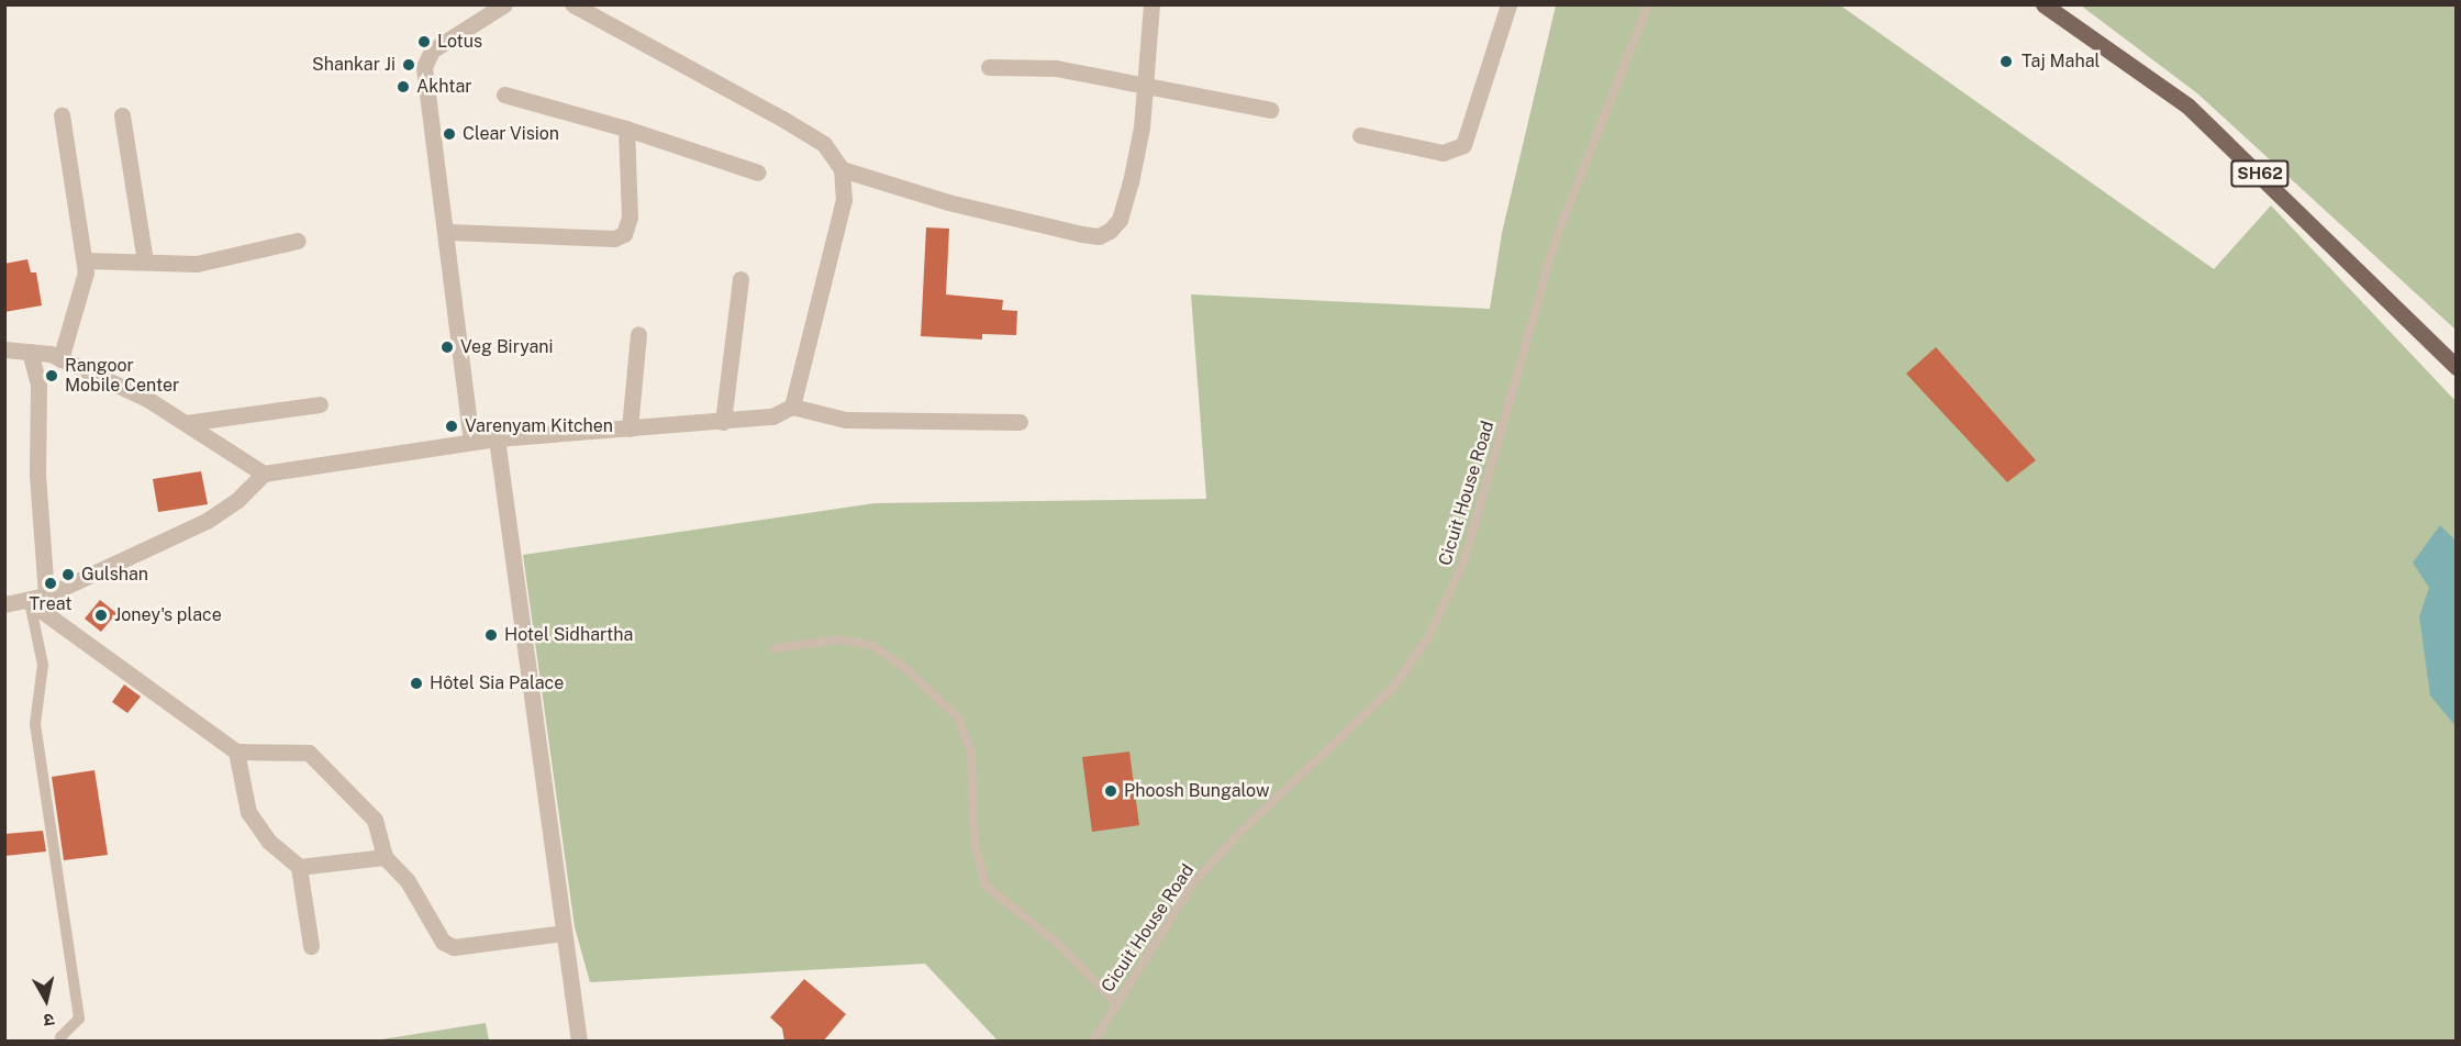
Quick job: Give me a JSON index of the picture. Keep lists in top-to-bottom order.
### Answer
{
  "streets": {
    "main road": ["SH62"],
    "lane": ["Cicuit House Road"]
  },
  "places": [
    "Lotus",
    "Taj Mahal",
    "Shankar Ji",
    "Akhtar",
    "Clear Vision",
    "Veg Biryani",
    "Rangoor Mobile Center",
    "Varenyam Kitchen",
    "Gulshan",
    "Treat",
    "Joney's place",
    "Hotel Sidhartha",
    "Hôtel Sia Palace",
    "Phoosh Bungalow"
  ],
  "north": "bottom"
}
